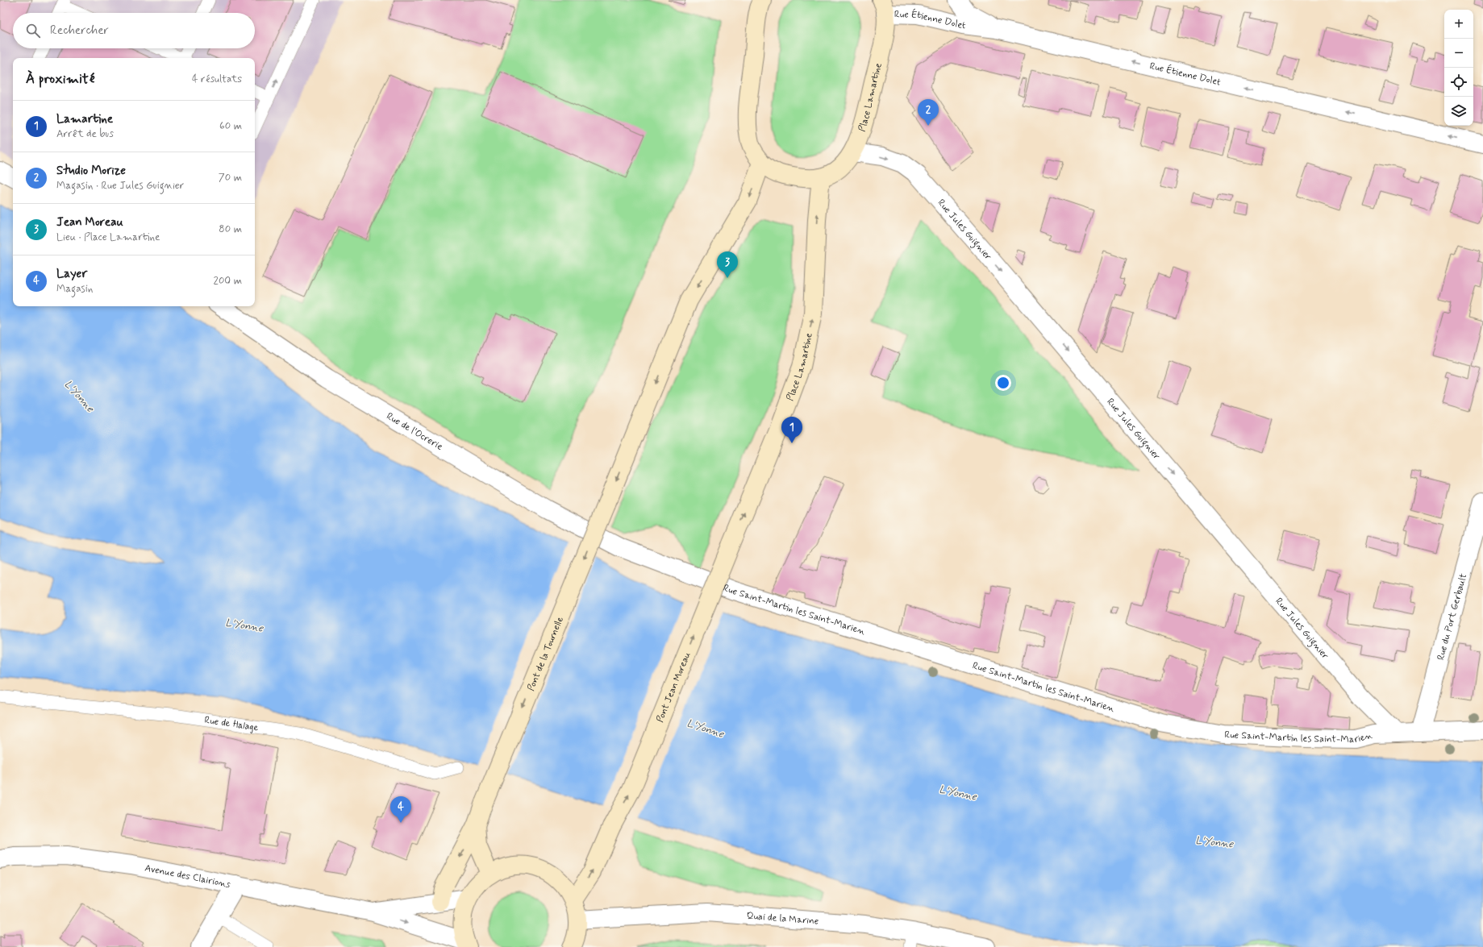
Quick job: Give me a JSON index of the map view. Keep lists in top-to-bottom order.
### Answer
{
  "streets": {
    "main road": ["Place Lamartine", "Pont de la Tournelle", "Pont Jean Moreau"],
    "street": [
      "Rue Étienne Dolet",
      "Rue Jules Guignier",
      "Rue de l'Ocrerie",
      "Rue Saint-Martin les Saint-Marien",
      "Rue du Port Gerbault",
      "Avenue des Clairions",
      "Quai de la Marine"
    ],
    "lane": ["Rue de Halage"]
  },
  "crossings": [
    ["Rue Étienne Dolet", "Place Lamartine"],
    ["Place Lamartine", "Rue Jules Guignier"],
    ["Place Lamartine", "Pont de la Tournelle"],
    ["Place Lamartine", "Pont Jean Moreau"],
    ["Rue Jules Guignier", "Rue Saint-Martin les Saint-Marien"],
    ["Rue de l'Ocrerie", "Rue Saint-Martin les Saint-Marien"],
    ["Rue Saint-Martin les Saint-Marien", "Rue du Port Gerbault"],
    ["Pont de la Tournelle", "Avenue des Clairions"]
  ],
  "one_way": [
    "Rue Étienne Dolet",
    "Place Lamartine",
    "Rue Jules Guignier",
    "Pont de la Tournelle",
    "Pont Jean Moreau"
  ],
  "water": ["L'Yonne"],
  "page": {
    "map_buttons": ["+", "−"],
    "search": "Rechercher",
    "heading": ["À proximité", "4 résultats"],
    "pins": [
      "2",
      "3",
      "1",
      "4"
    ],
    "list": [
      {
        "mark": "1",
        "name": "Lamartine",
        "note": "Arrêt de bus",
        "value": "60 m"
      },
      {
        "mark": "2",
        "name": "Studio Morize",
        "note": "Magasin · Rue Jules Guignier",
        "value": "70 m"
      },
      {
        "mark": "3",
        "name": "Jean Moreau",
        "note": "Lieu · Place Lamartine",
        "value": "80 m"
      },
      {
        "mark": "4",
        "name": "Layer",
        "note": "Magasin",
        "value": "200 m"
      }
    ]
  }
}
